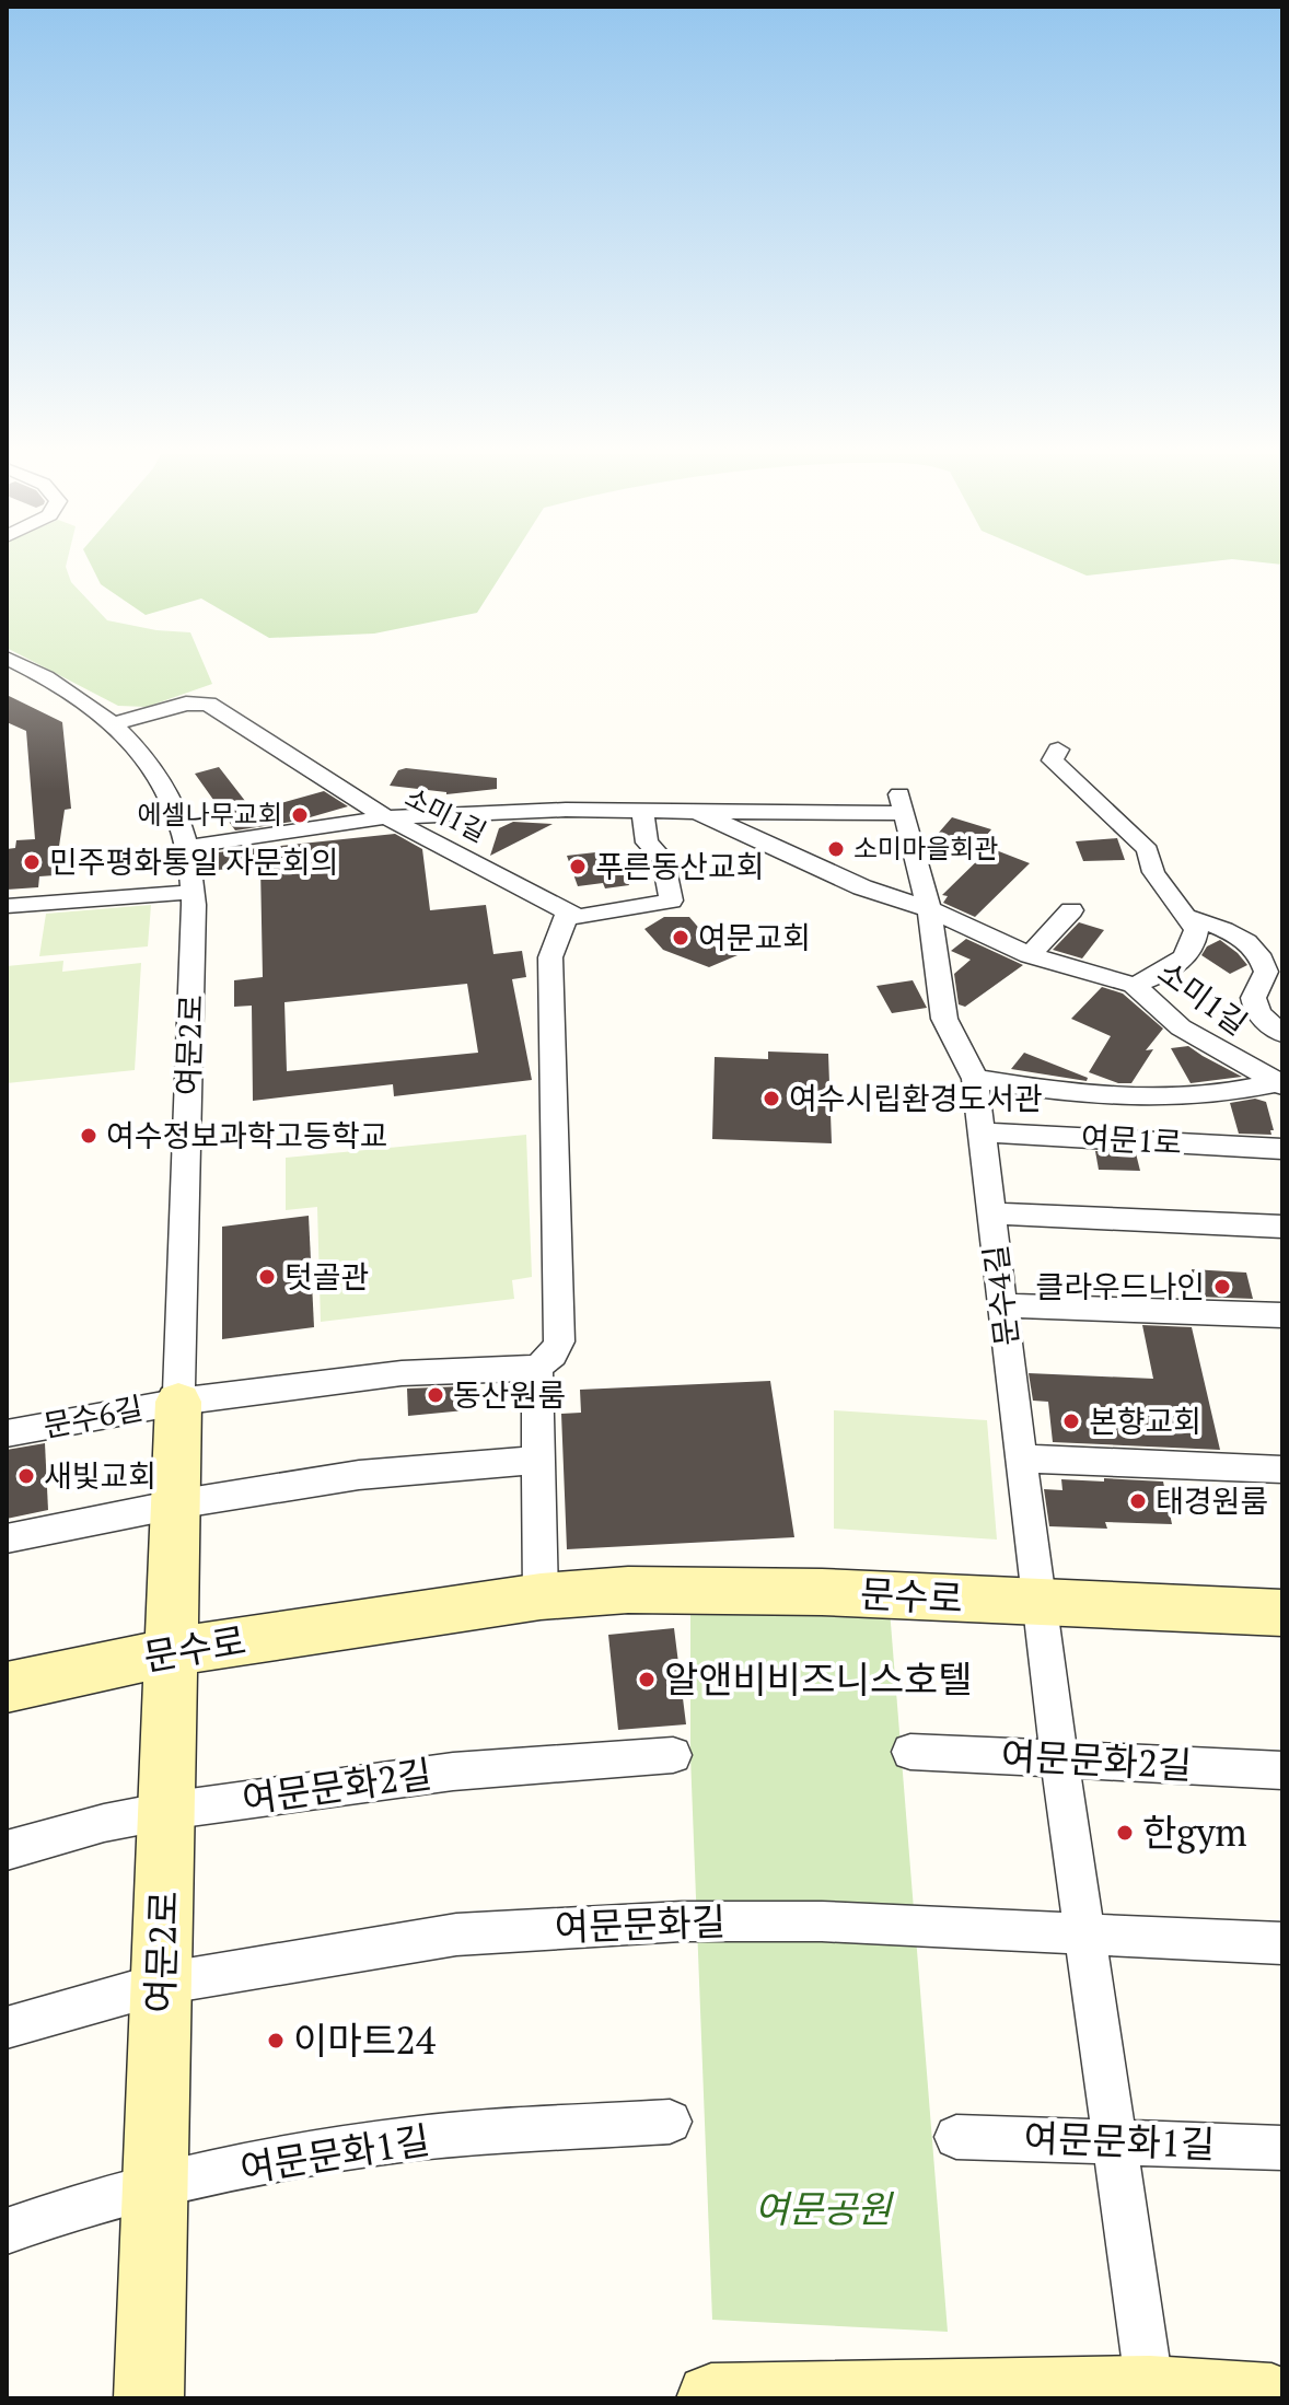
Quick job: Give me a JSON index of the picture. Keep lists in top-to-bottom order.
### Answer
{
  "streets": {
    "street": [
      "소미1길",
      "여문2로",
      "여문1로",
      "문수4길",
      "문수6길",
      "문수로",
      "여문문화2길",
      "여문문화길",
      "여문문화1길"
    ]
  },
  "crossings": [
    ["소미1길", "여문2로"],
    ["소미1길", "문수4길"],
    ["여문2로", "문수6길"],
    ["여문2로", "문수로"],
    ["여문2로", "여문문화2길"],
    ["여문2로", "여문문화길"],
    ["여문2로", "여문문화1길"],
    ["여문1로", "문수4길"],
    ["문수4길", "문수로"],
    ["문수4길", "여문문화2길"],
    ["문수4길", "여문문화길"],
    ["문수4길", "여문문화1길"]
  ],
  "parks": ["여문공원"],
  "places": [
    "에셀나무교회",
    "소미마을회관",
    "민주평화통일 자문회의",
    "푸른동산교회",
    "여문교회",
    "여수시립환경도서관",
    "여수정보과학고등학교",
    "텃골관",
    "클라우드나인",
    "동산원룸",
    "본향교회",
    "새빛교회",
    "태경원룸",
    "알앤비비즈니스호텔",
    "한gym",
    "이마트24"
  ]
}
